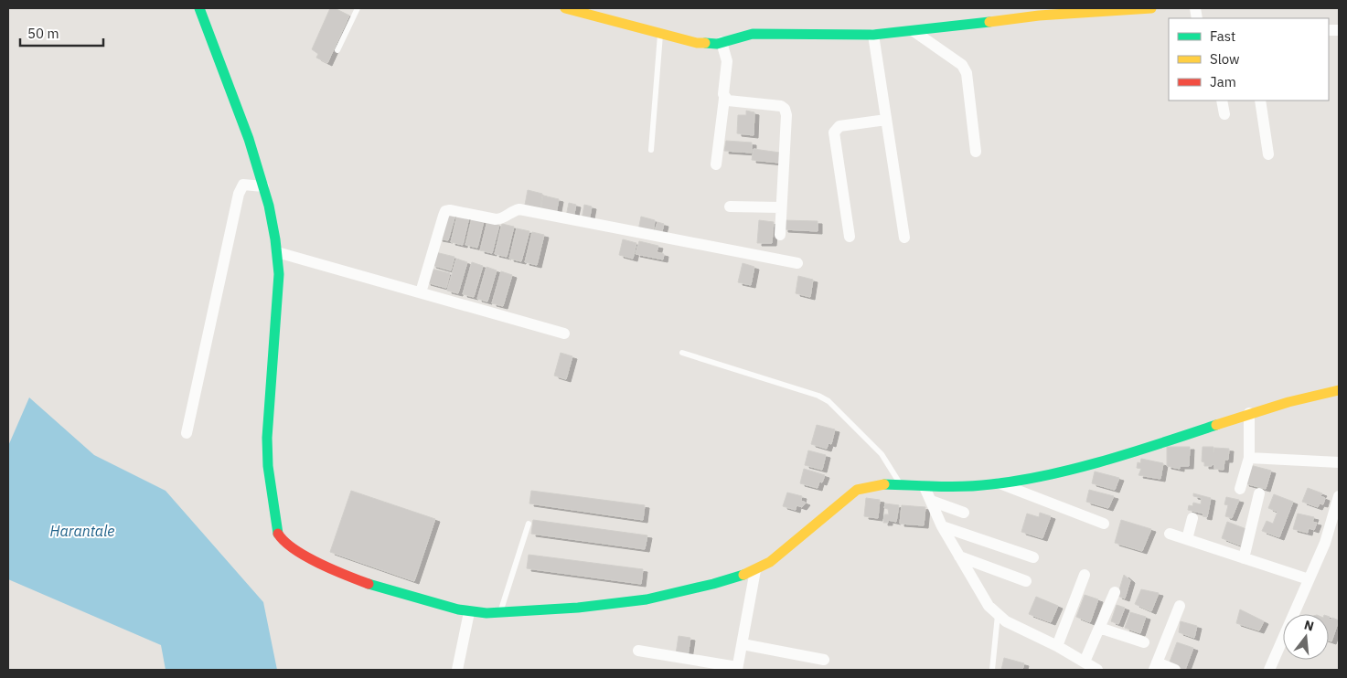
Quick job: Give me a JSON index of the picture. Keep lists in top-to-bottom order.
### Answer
{
  "water": ["Harantale"],
  "legend": ["Fast", "Slow", "Jam"],
  "scale_bar": "50 m",
  "north": "top"
}
